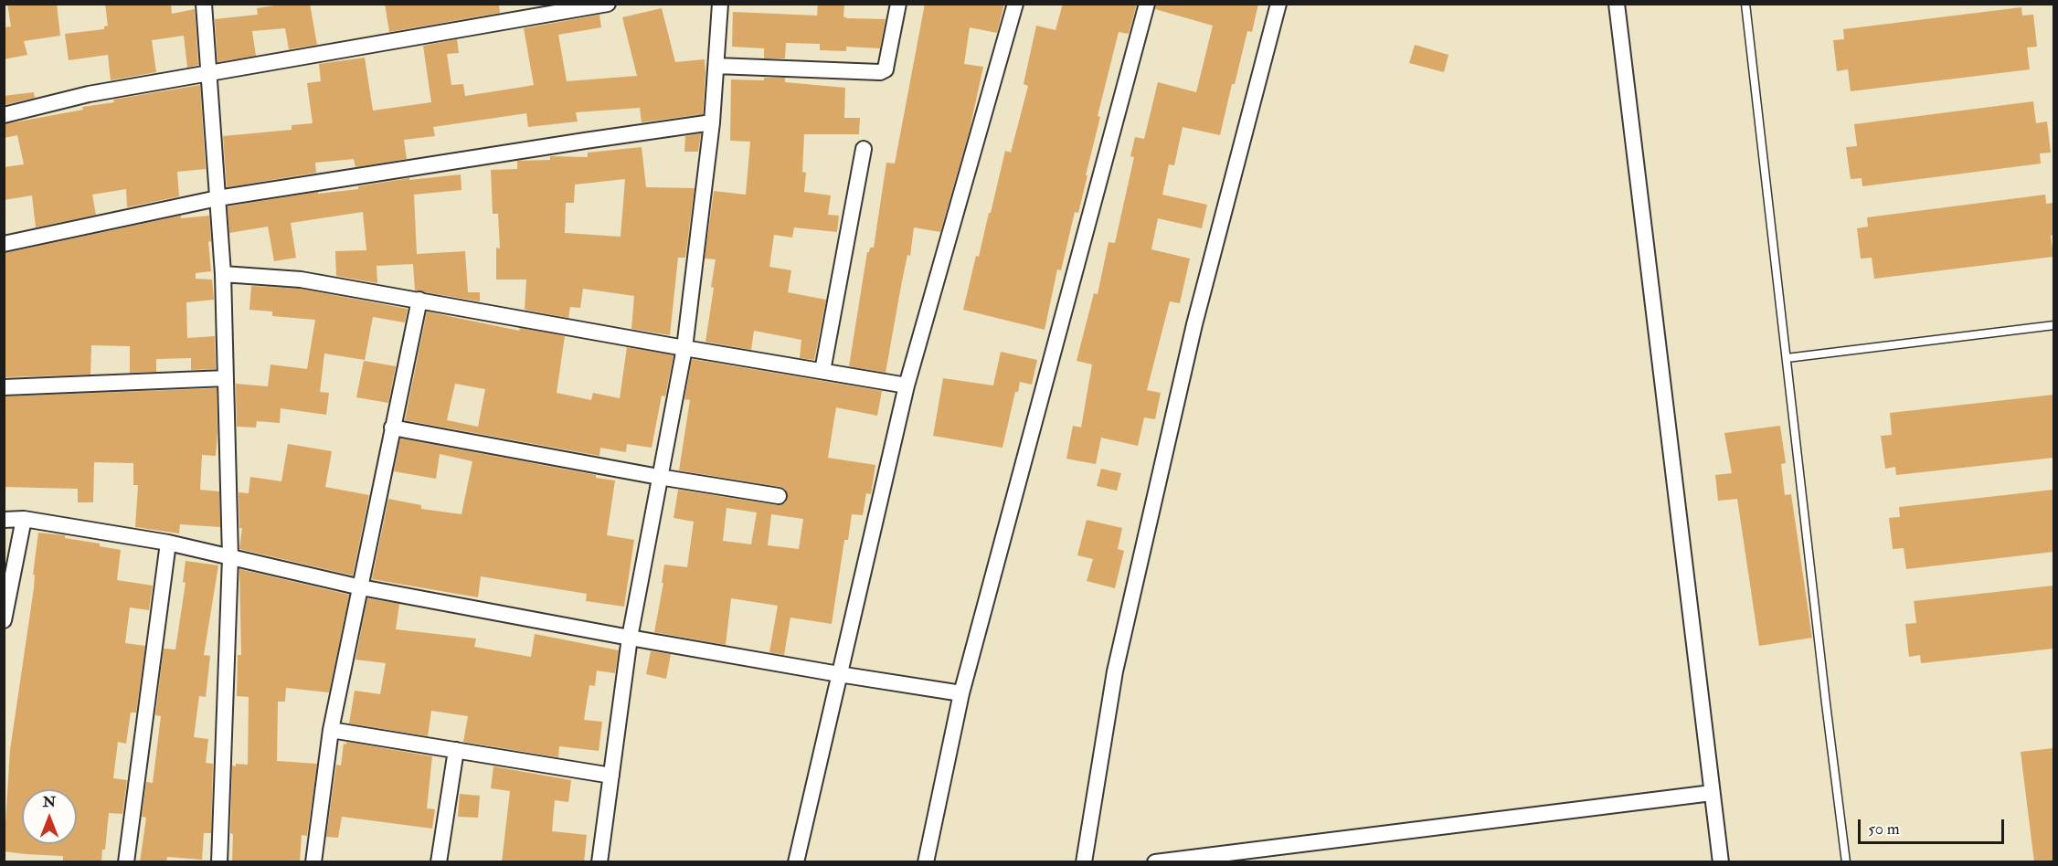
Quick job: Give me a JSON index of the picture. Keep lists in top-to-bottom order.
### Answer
{
  "scale_bar": "50 m",
  "north": "top"
}
